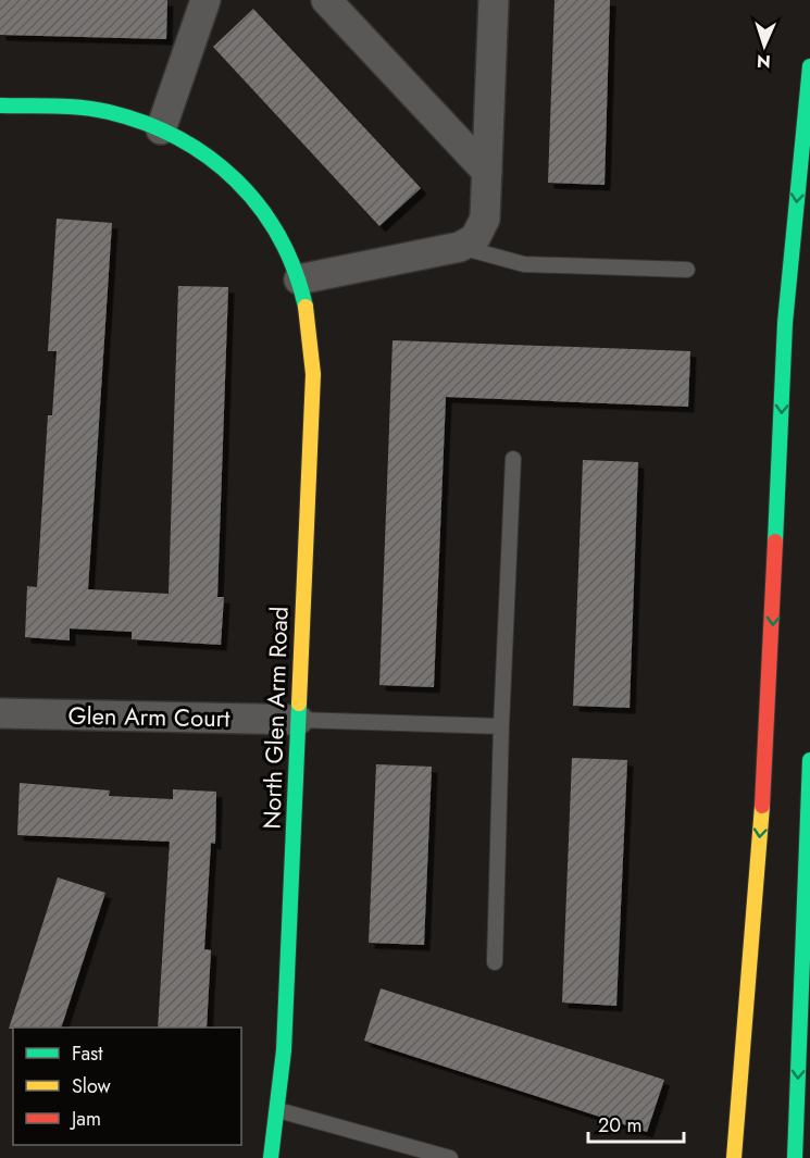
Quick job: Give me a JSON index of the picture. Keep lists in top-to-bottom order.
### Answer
{
  "streets": {
    "main road": ["North Glen Arm Road"],
    "street": ["Glen Arm Court"]
  },
  "crossings": [
    ["Glen Arm Court", "North Glen Arm Road"]
  ],
  "legend": ["Fast", "Slow", "Jam"],
  "scale_bar": "20 m",
  "north": "bottom"
}
